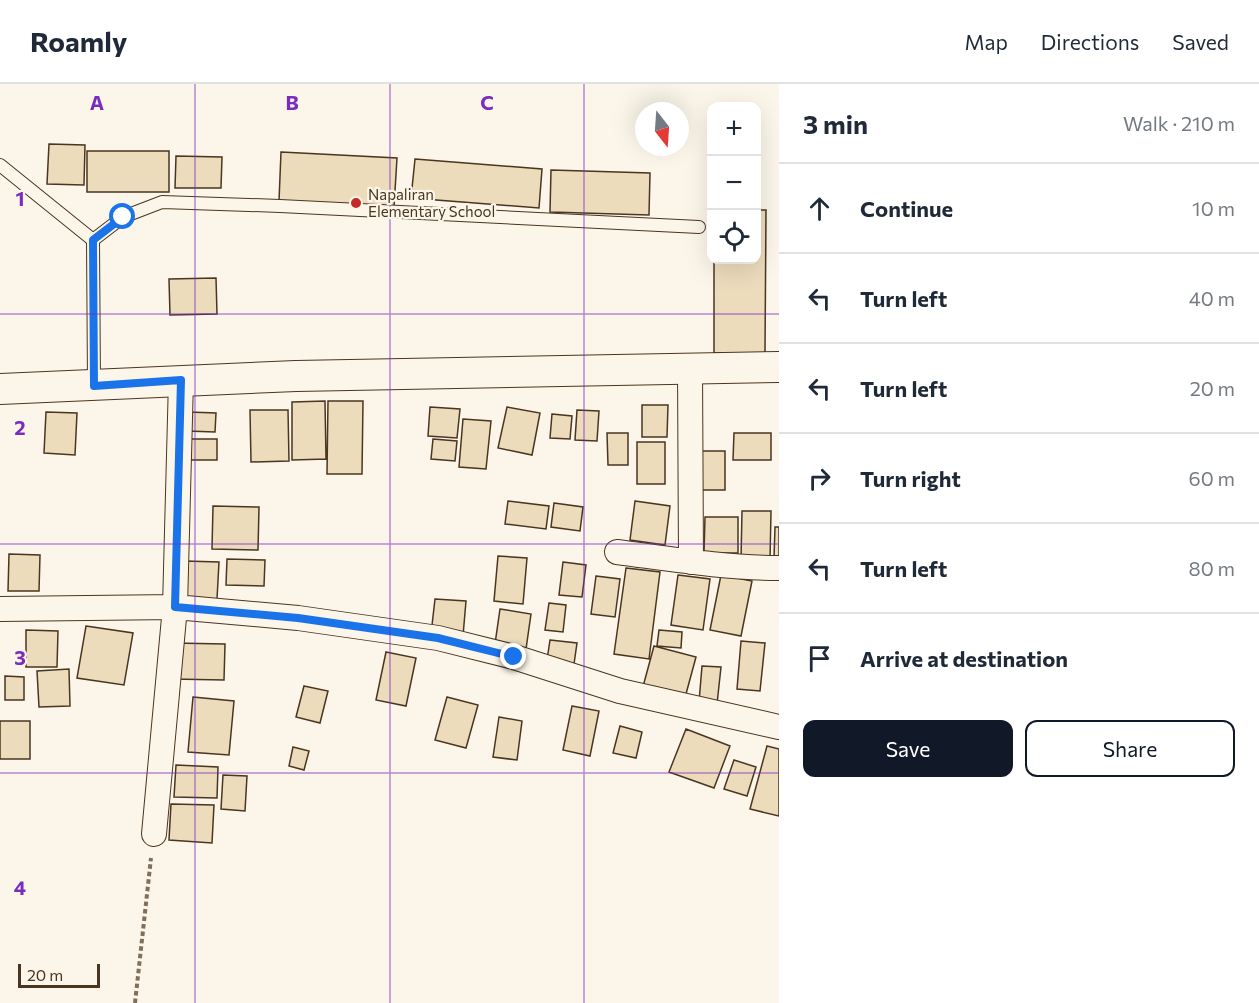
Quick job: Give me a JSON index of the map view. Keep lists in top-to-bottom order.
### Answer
{
  "places": ["Napaliran Elementary School"],
  "scale_bar": "20 m",
  "north": "bottom",
  "page": {
    "header": "Roamly",
    "nav": ["Map", "Directions", "Saved"],
    "heading": ["3 min", "Walk · 210 m"],
    "map_buttons": ["+", "−"],
    "list": [
      ["Continue", "10 m"],
      ["Turn left", "40 m"],
      ["Turn left", "20 m"],
      ["Turn right", "60 m"],
      ["Turn left", "80 m"],
      "Arrive at destination"
    ],
    "buttons": ["Save", "Share"],
    "scale": "20 m"
  },
  "grid": {
    "columns": ["A", "B", "C"],
    "rows": [
      "1",
      "2",
      "3",
      "4"
    ]
  }
}
